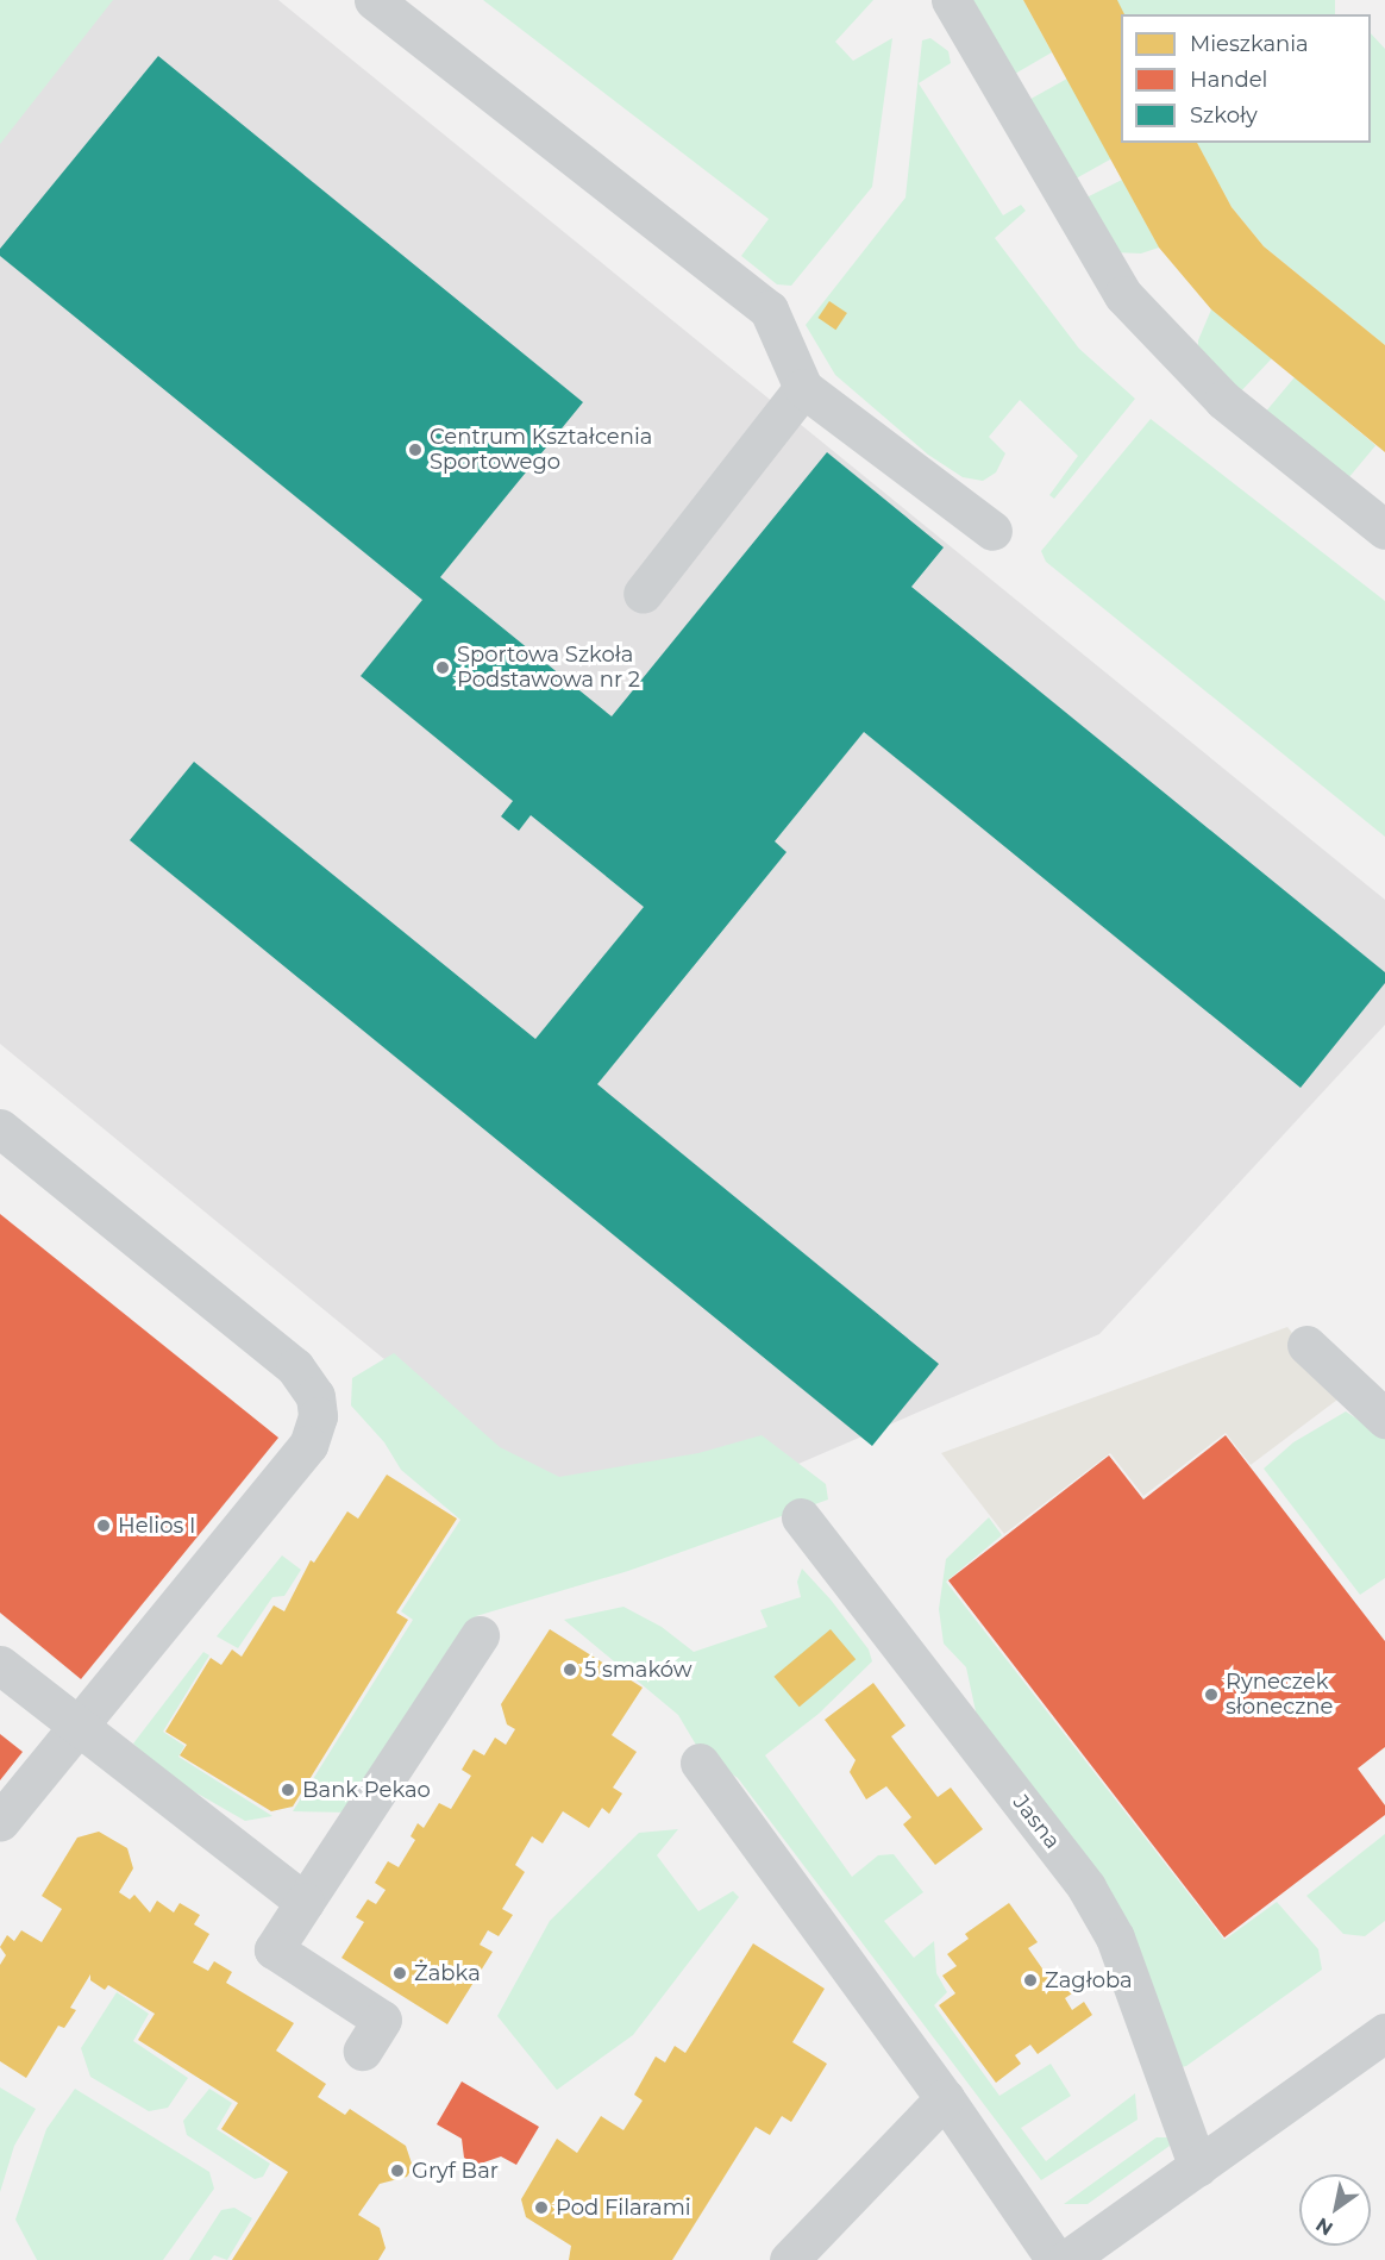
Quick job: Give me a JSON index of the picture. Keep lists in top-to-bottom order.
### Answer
{
  "streets": {
    "street": ["Jasna"]
  },
  "places": [
    "Centrum Kształcenia Sportowego",
    "Sportowa Szkoła Podstawowa nr 2",
    "Helios I",
    "5 smaków",
    "Ryneczek słoneczne",
    "Bank Pekao",
    "Żabka",
    "Zagłoba",
    "Gryf Bar",
    "Pod Filarami"
  ],
  "legend": ["Mieszkania", "Handel", "Szkoły"],
  "north": "bottom left"
}
